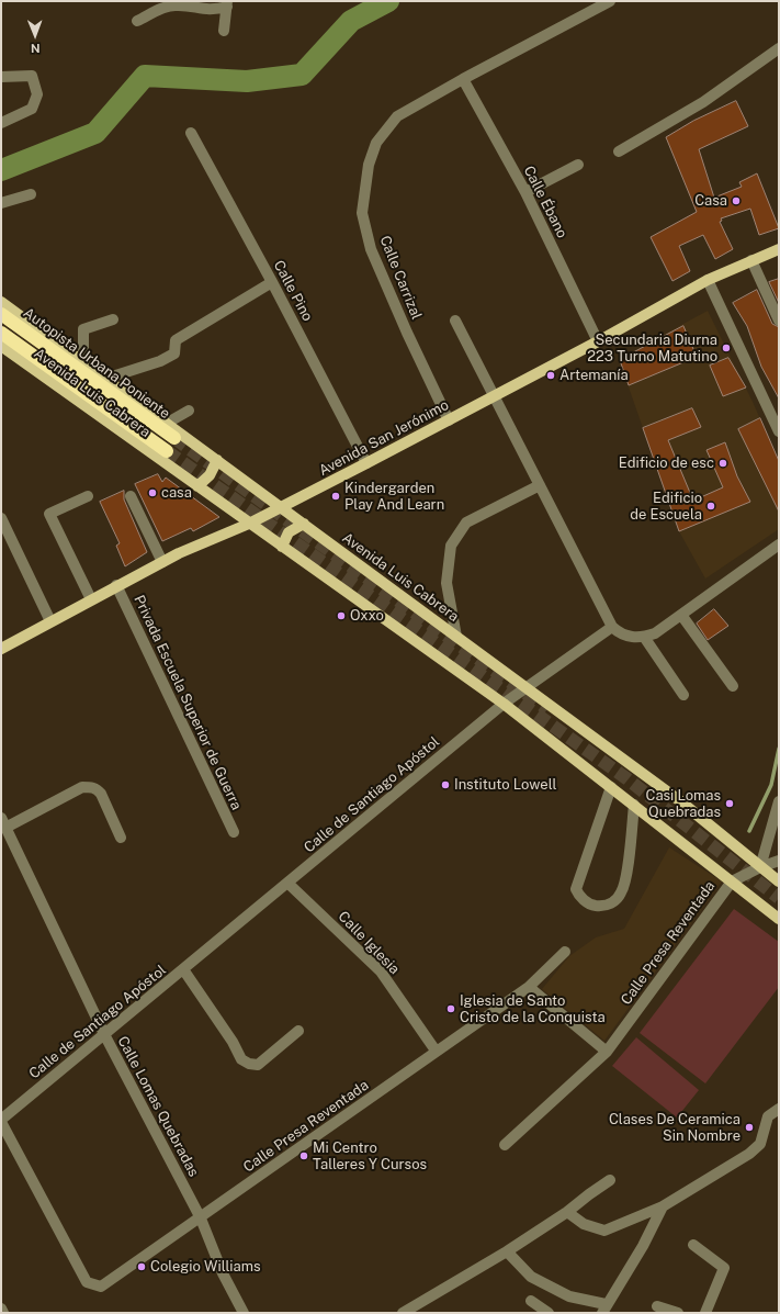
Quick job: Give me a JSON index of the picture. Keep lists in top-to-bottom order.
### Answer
{
  "streets": {
    "highway": ["Autopista Urbana Poniente"],
    "main road": ["Avenida Luis Cabrera", "Avenida San Jerónimo"],
    "street": [
      "Calle Ébano",
      "Calle Carrizal",
      "Calle Pino",
      "Privada Escuela Superior de Guerra",
      "Calle de Santiago Apóstol",
      "Calle Iglesia",
      "Calle Presa Reventada",
      "Calle Lomas Quebradas"
    ]
  },
  "crossings": [
    ["Calle Ébano", "Calle Carrizal"],
    ["Calle Ébano", "Avenida San Jerónimo"],
    ["Calle Carrizal", "Avenida San Jerónimo"],
    ["Calle Pino", "Avenida San Jerónimo"],
    ["Avenida Luis Cabrera", "Avenida San Jerónimo"],
    ["Avenida Luis Cabrera", "Calle de Santiago Apóstol"],
    ["Avenida Luis Cabrera", "Calle Presa Reventada"],
    ["Avenida San Jerónimo", "Privada Escuela Superior de Guerra"],
    ["Calle de Santiago Apóstol", "Calle Iglesia"],
    ["Calle de Santiago Apóstol", "Calle Presa Reventada"],
    ["Calle de Santiago Apóstol", "Calle Lomas Quebradas"],
    ["Calle Iglesia", "Calle Presa Reventada"],
    ["Calle Presa Reventada", "Calle Lomas Quebradas"]
  ],
  "places": [
    "Casa",
    "Secundaria Diurna 223 Turno Matutino",
    "Artemanía",
    "Edificio de esc",
    "casa",
    "Kindergarden Play And Learn",
    "Edificio de Escuela",
    "Oxxo",
    "Instituto Lowell",
    "Casi Lomas Quebradas",
    "Iglesia de Santo Cristo de la Conquista",
    "Clases De Ceramica Sin Nombre",
    "Mi Centro Talleres Y Cursos",
    "Colegio Williams"
  ],
  "north": "bottom"
}
